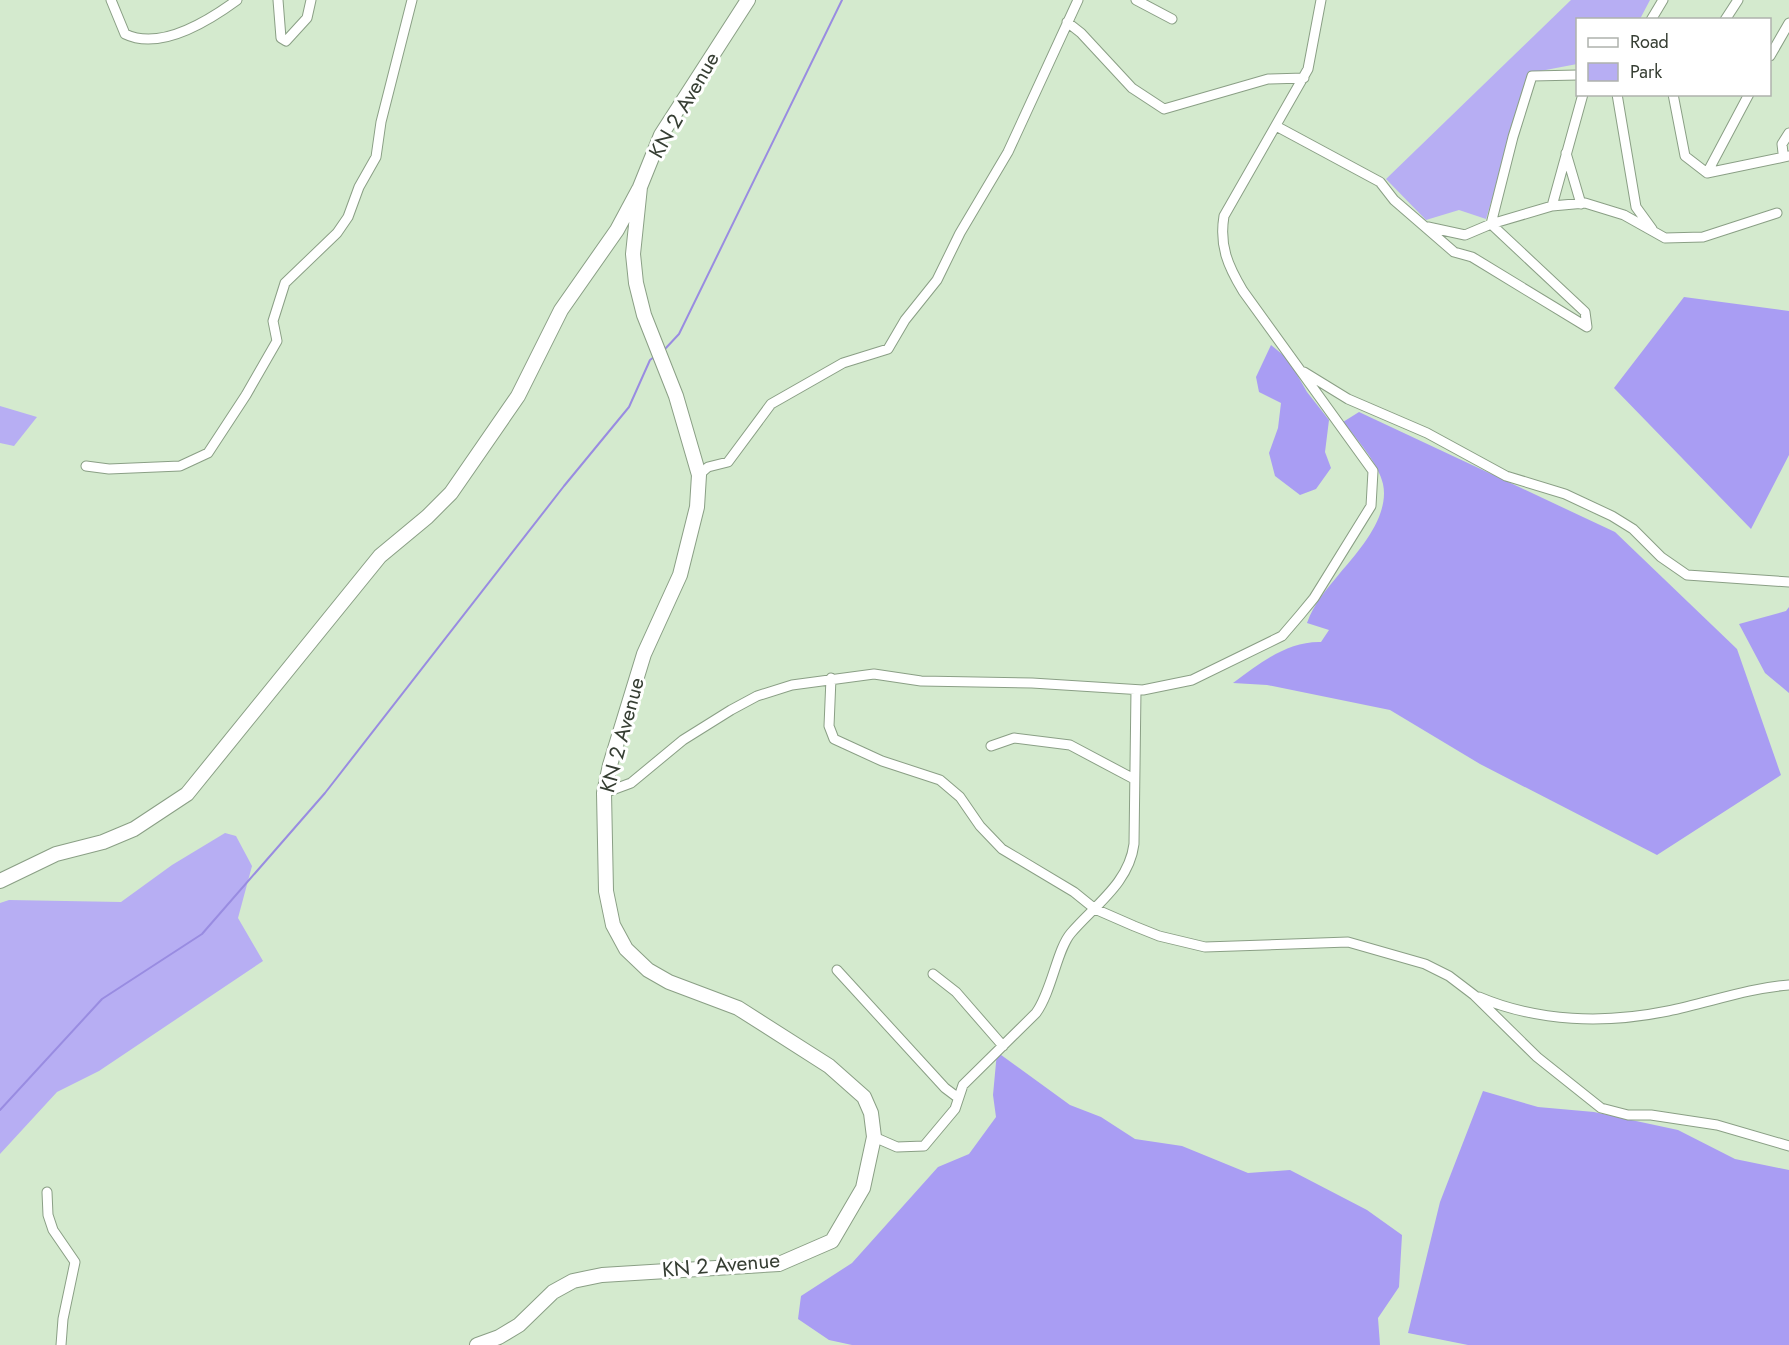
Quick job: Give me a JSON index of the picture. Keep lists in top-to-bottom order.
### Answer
{
  "streets": {
    "main road": ["KN 2 Avenue"]
  },
  "legend": ["Road", "Park"]
}
